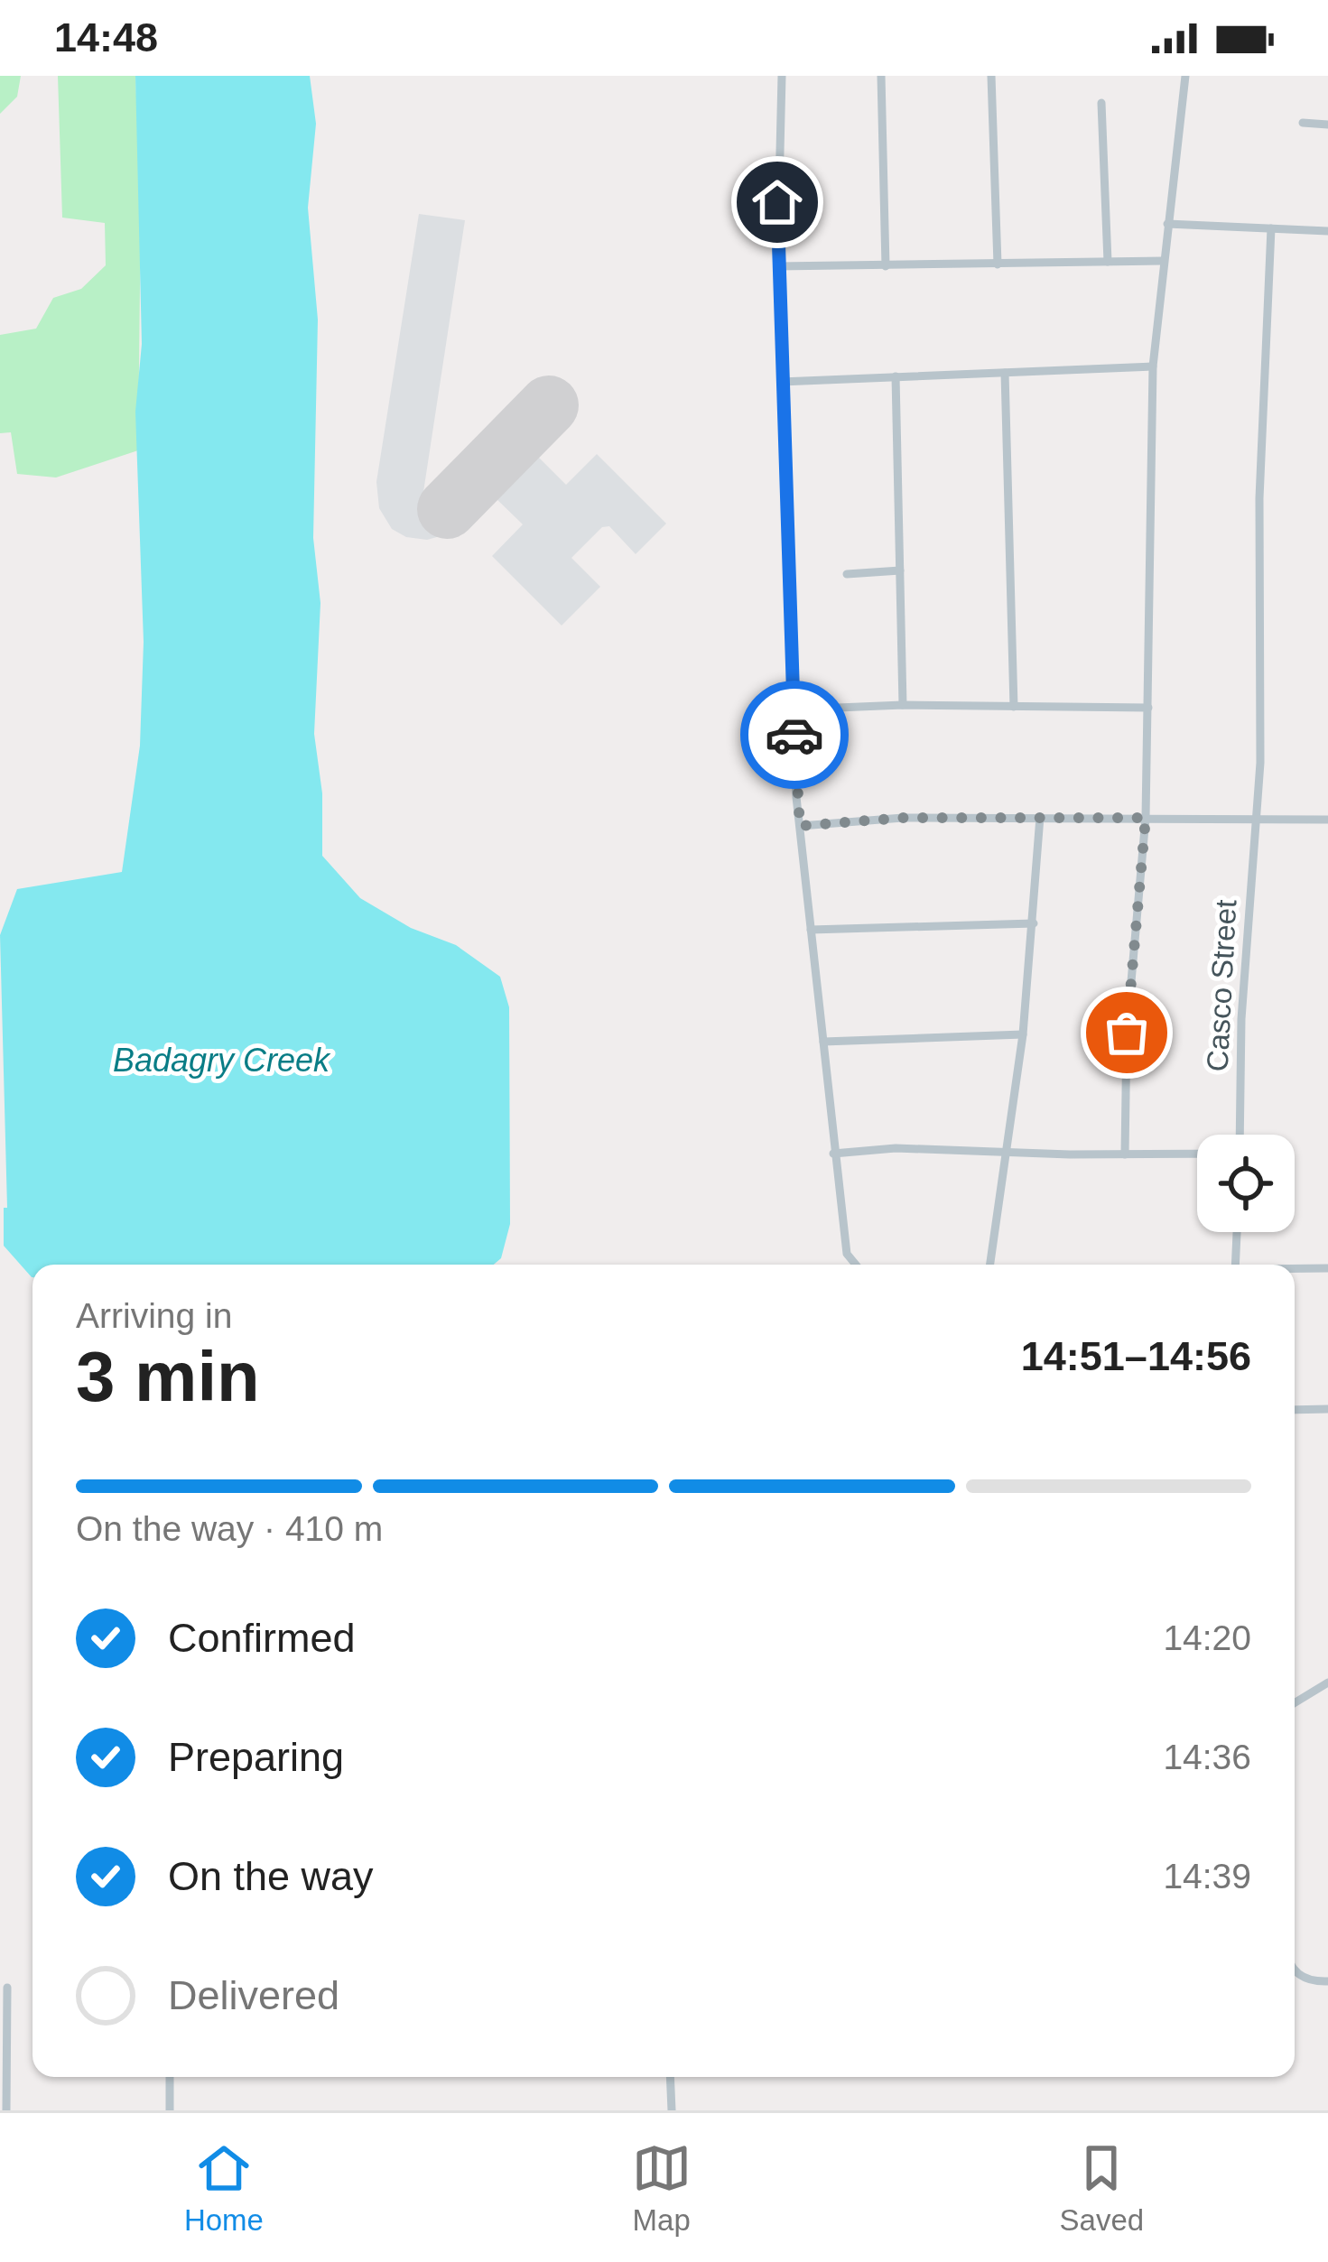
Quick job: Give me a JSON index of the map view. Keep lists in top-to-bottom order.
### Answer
{
  "streets": {
    "street": ["Casco Street"]
  },
  "water": ["Badagry Creek"],
  "page": {
    "status": "14:48",
    "heading": ["3 min", "Arriving in", "14:51–14:56"],
    "bar": "On the way · 410 m",
    "list": [
      ["Confirmed", "14:20"],
      ["Preparing", "14:36"],
      ["On the way", "14:39"],
      "Delivered"
    ],
    "tabs": ["Home", "Map", "Saved"]
  }
}
